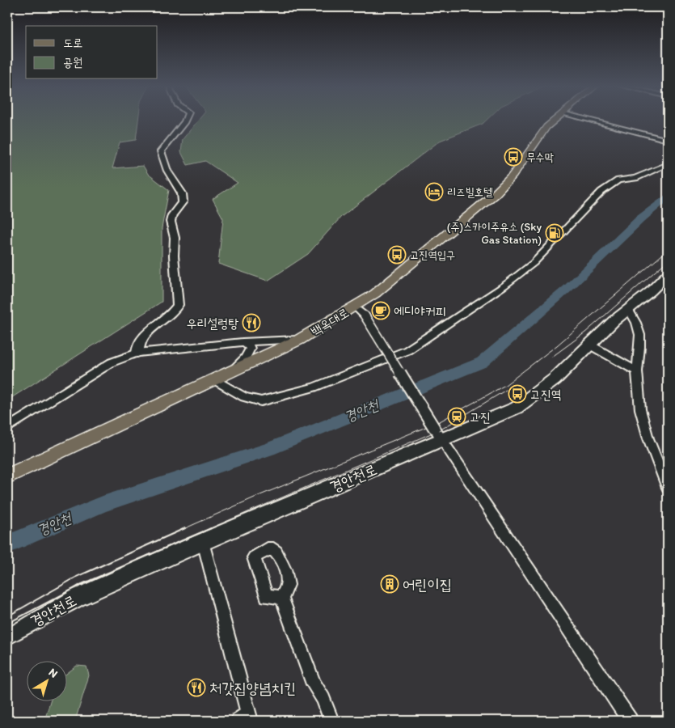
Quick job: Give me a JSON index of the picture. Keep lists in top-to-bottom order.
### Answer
{
  "streets": {
    "main road": ["백옥대로", "경안천로"]
  },
  "water": ["경안천"],
  "places": {
    "bus stop": ["무수막", "고진역입구", "고진역"],
    "hotel": ["리즈빌호텔"],
    "fuel station": ["(주)스카이주유소 (Sky Gas Station)"],
    "cafe": ["에디야커피"],
    "restaurant": ["우리설렁탕", "처갓집양념치킨"],
    "station": ["고진"],
    "building": ["어린이집"]
  },
  "legend": ["도로", "공원"],
  "north": "top right"
}
